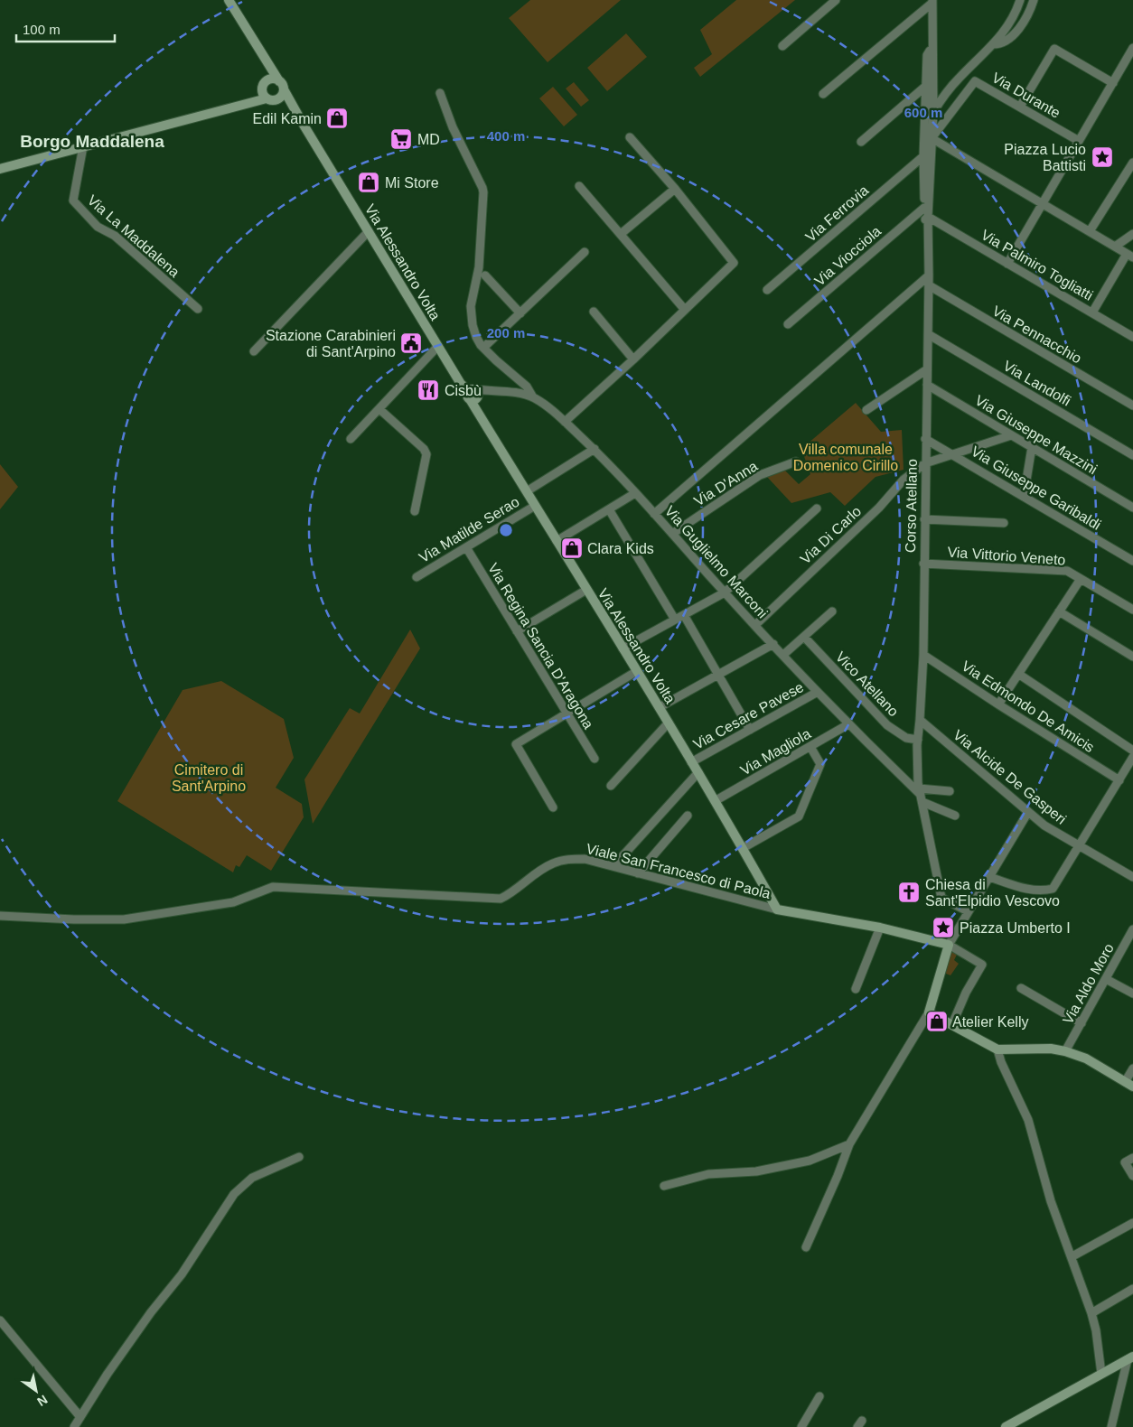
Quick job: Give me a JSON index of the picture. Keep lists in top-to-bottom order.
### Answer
{
  "streets": {
    "street": [
      "Via Durante",
      "Via Ferrovia",
      "Via La Maddalena",
      "Via Viocciola",
      "Via Alessandro Volta",
      "Via Palmiro Togliatti",
      "Via Pennacchio",
      "Via Landolfi",
      "Via Giuseppe Mazzini",
      "Via D'Anna",
      "Via Giuseppe Garibaldi",
      "Corso Atellano",
      "Via Matilde Serao",
      "Via Di Carlo",
      "Via Vittorio Veneto",
      "Via Guglielmo Marconi",
      "Via Regina Sancia D'Aragona",
      "Vico Atellano",
      "Via Edmondo De Amicis",
      "Via Cesare Pavese",
      "Via Magliola",
      "Via Alcide De Gasperi",
      "Viale San Francesco di Paola",
      "Via Aldo Moro"
    ]
  },
  "crossings": [
    ["Via Durante", "Corso Atellano"],
    ["Via Alessandro Volta", "Via Matilde Serao"],
    ["Via Alessandro Volta", "Via Guglielmo Marconi"],
    ["Via Alessandro Volta", "Via Cesare Pavese"],
    ["Via Alessandro Volta", "Via Magliola"],
    ["Via Alessandro Volta", "Viale San Francesco di Paola"],
    ["Via Palmiro Togliatti", "Corso Atellano"],
    ["Via Pennacchio", "Corso Atellano"],
    ["Via Landolfi", "Corso Atellano"],
    ["Via Giuseppe Mazzini", "Corso Atellano"],
    ["Via D'Anna", "Via Guglielmo Marconi"],
    ["Via Giuseppe Garibaldi", "Corso Atellano"],
    ["Corso Atellano", "Via Di Carlo"],
    ["Corso Atellano", "Via Vittorio Veneto"],
    ["Corso Atellano", "Via Guglielmo Marconi"],
    ["Corso Atellano", "Vico Atellano"],
    ["Corso Atellano", "Via Edmondo De Amicis"],
    ["Corso Atellano", "Via Alcide De Gasperi"],
    ["Via Matilde Serao", "Via Regina Sancia D'Aragona"],
    ["Via Di Carlo", "Via Guglielmo Marconi"],
    ["Via Guglielmo Marconi", "Via Cesare Pavese"],
    ["Via Guglielmo Marconi", "Via Magliola"]
  ],
  "districts": ["Borgo Maddalena"],
  "parks": ["Villa comunale Domenico Cirillo", "Cimitero di Sant'Arpino"],
  "places": {
    "shop": [
      "Edil Kamin",
      "Mi Store",
      "Clara Kids",
      "Atelier Kelly"
    ],
    "supermarket": ["MD"],
    "place": ["Piazza Lucio Battisti", "Piazza Umberto I"],
    "public building": ["Stazione Carabinieri di Sant'Arpino"],
    "restaurant": ["Cisbù"],
    "church": ["Chiesa di Sant'Elpidio Vescovo"]
  },
  "scale_bar": "100 m",
  "north": "bottom right",
  "rings": ["600 m", "400 m", "200 m"]
}
